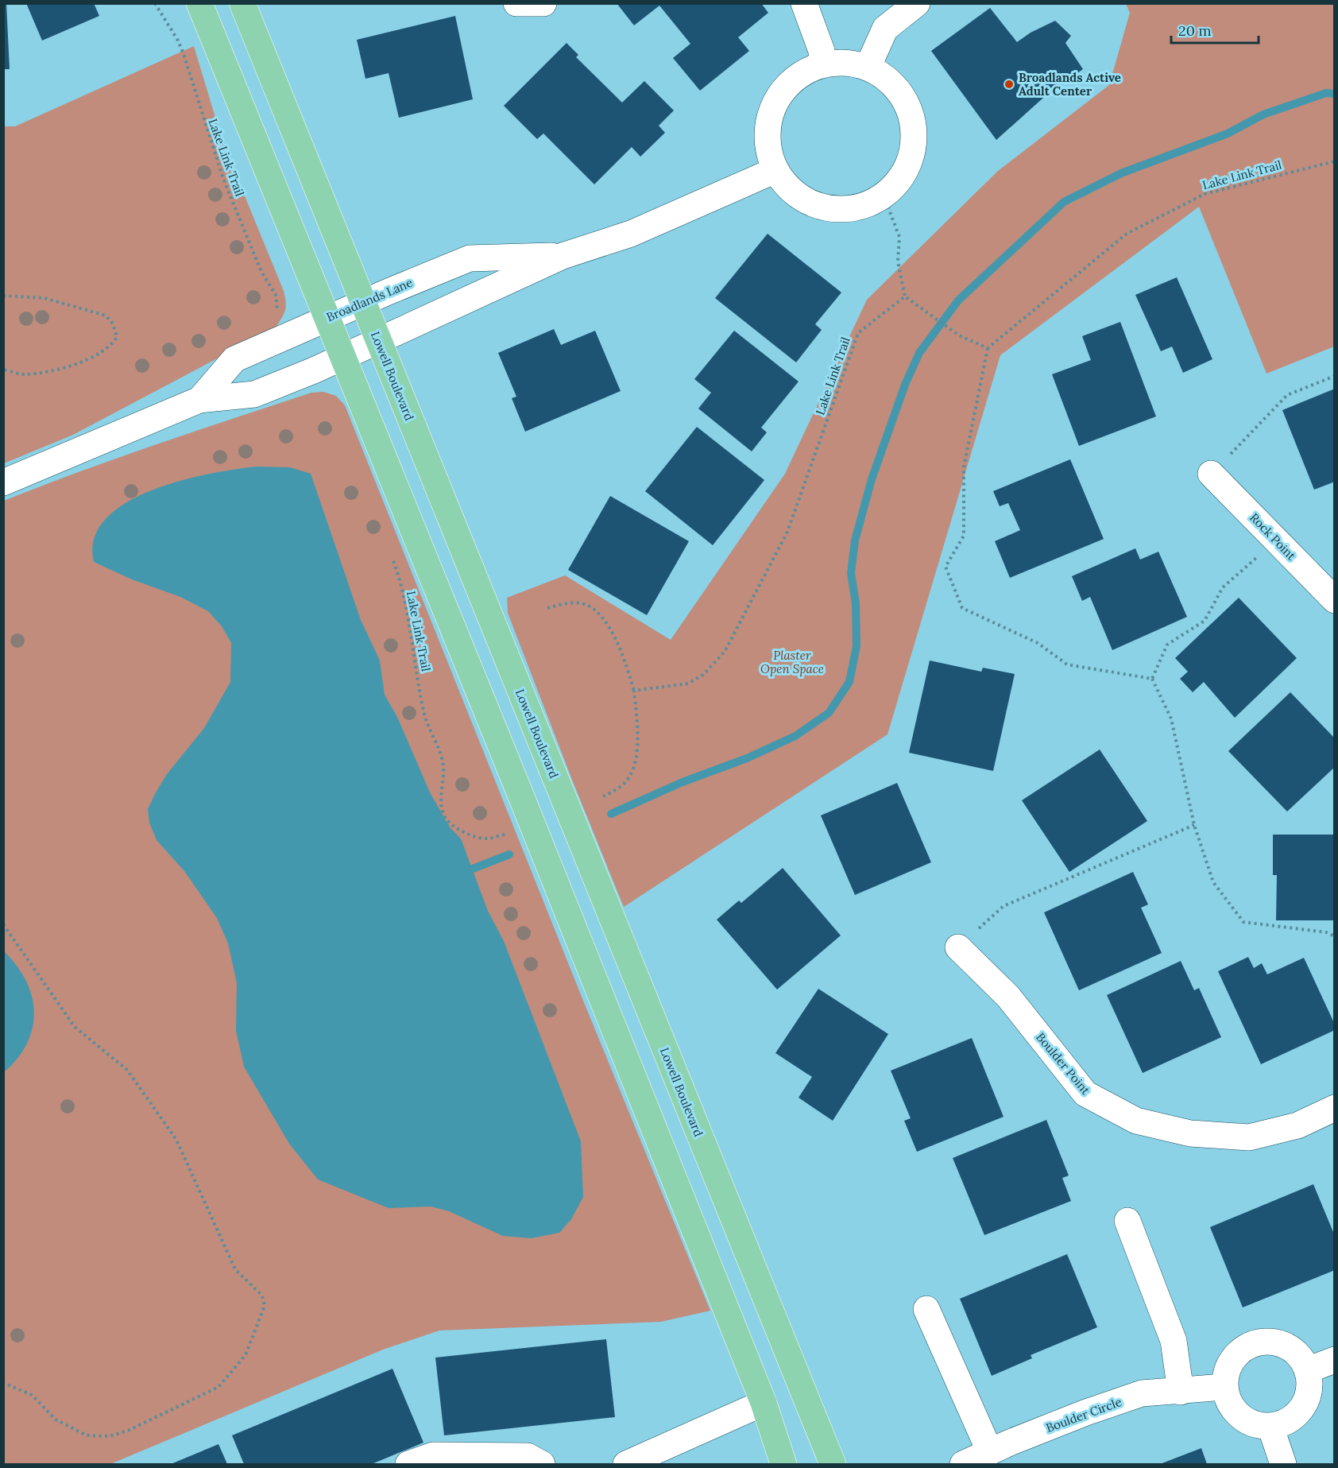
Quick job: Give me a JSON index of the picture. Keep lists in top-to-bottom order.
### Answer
{
  "streets": {
    "main road": ["Lowell Boulevard"],
    "street": [
      "Broadlands Lane",
      "Rock Point",
      "Boulder Point",
      "Boulder Circle"
    ],
    "path": ["Lake Link Trail"]
  },
  "crossings": [
    ["Broadlands Lane", "Lowell Boulevard"]
  ],
  "parks": ["Plaster Open Space"],
  "places": ["Broadlands Active Adult Center"],
  "scale_bar": "20 m"
}
